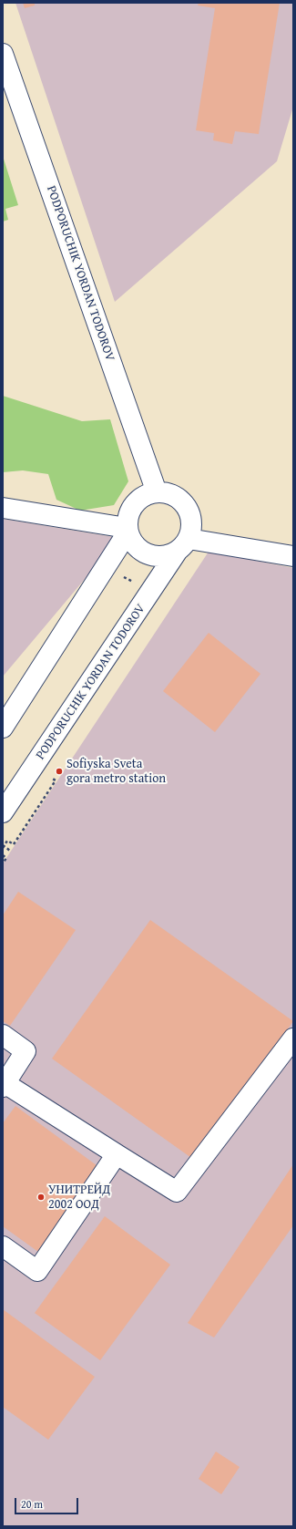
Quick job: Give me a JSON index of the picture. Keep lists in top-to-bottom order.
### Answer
{
  "streets": {
    "street": ["PODPORUCHIK YORDAN TODOROV"]
  },
  "places": ["Sofiyska Sveta gora metro station", "УНИТРЕЙД 2002 ООД"],
  "scale_bar": "20 m"
}
